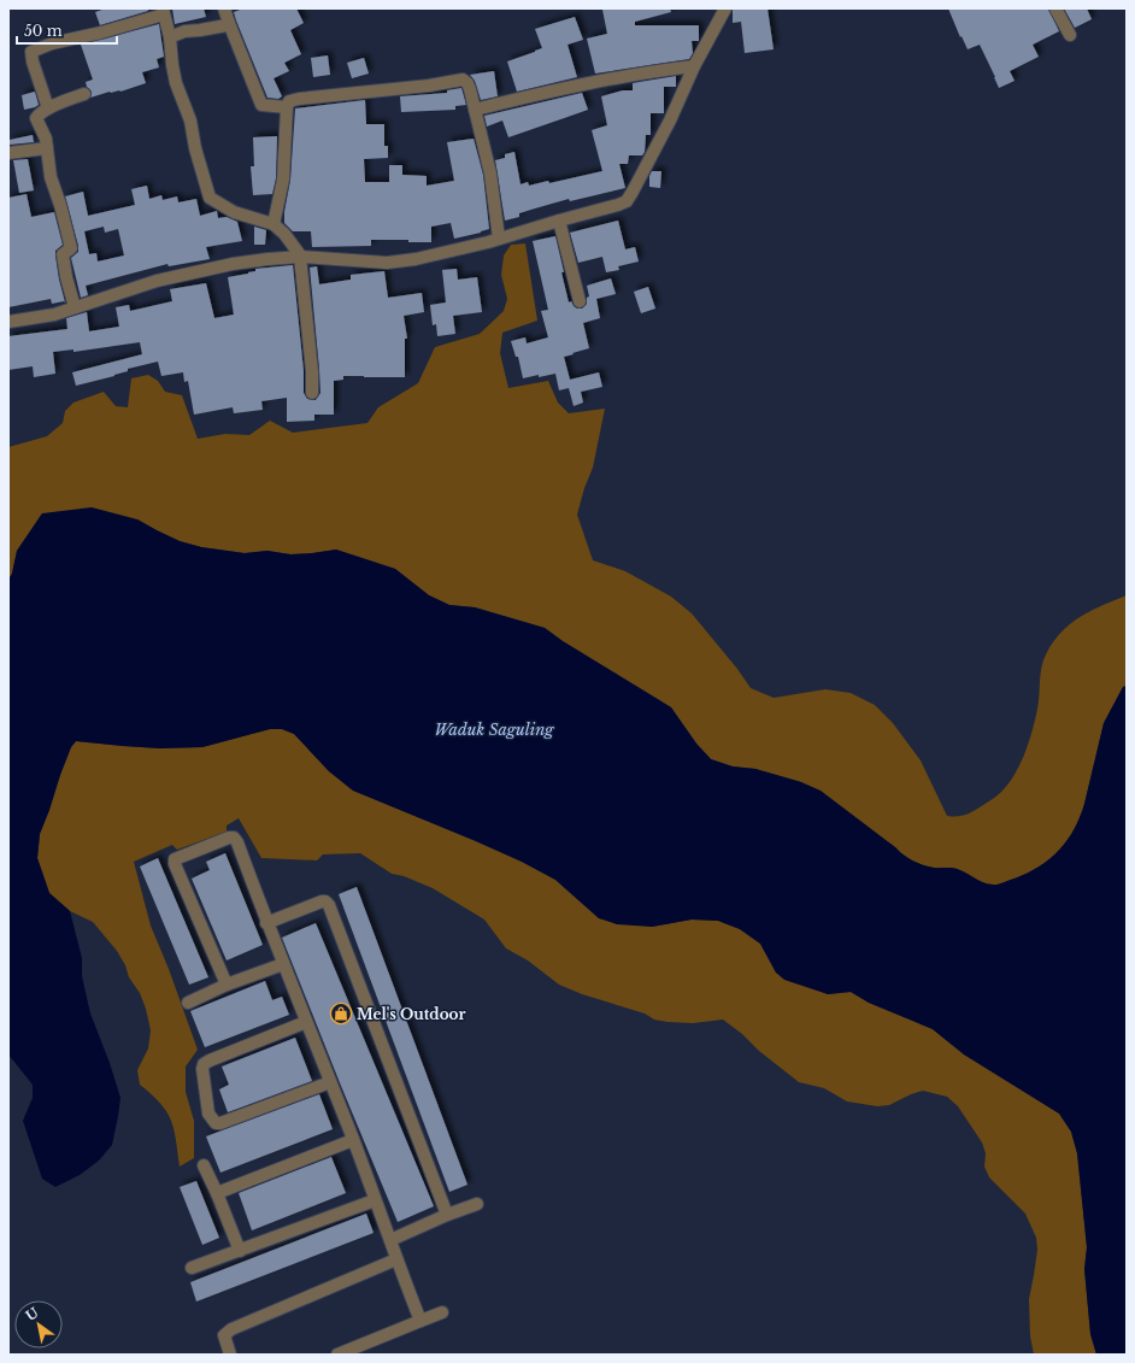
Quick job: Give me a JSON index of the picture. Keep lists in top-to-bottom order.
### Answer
{
  "water": ["Waduk Saguling"],
  "places": {
    "shop": ["Mel's Outdoor"]
  },
  "scale_bar": "50 m",
  "north": "top left"
}
